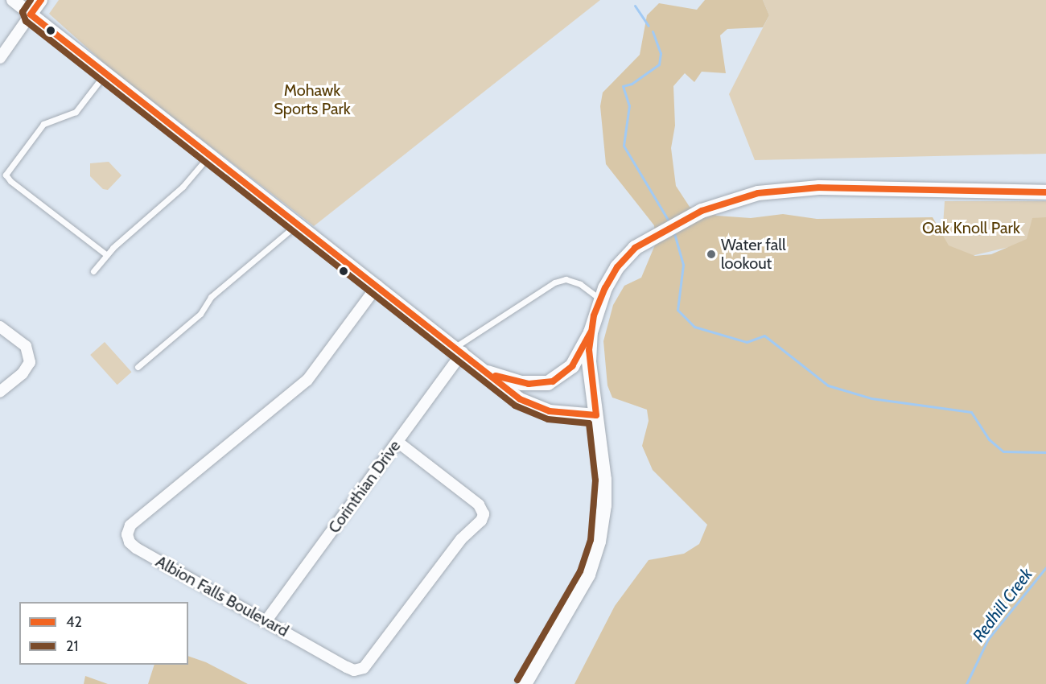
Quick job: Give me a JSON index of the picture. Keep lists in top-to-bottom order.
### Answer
{
  "streets": {
    "street": ["Corinthian Drive", "Albion Falls Boulevard"]
  },
  "crossings": [
    ["Corinthian Drive", "Albion Falls Boulevard"]
  ],
  "water": ["Redhill Creek"],
  "parks": ["Mohawk Sports Park", "Oak Knoll Park"],
  "places": ["Water fall lookout"],
  "lines": ["transit line 42", "transit line 21"],
  "legend": ["42", "21"]
}
